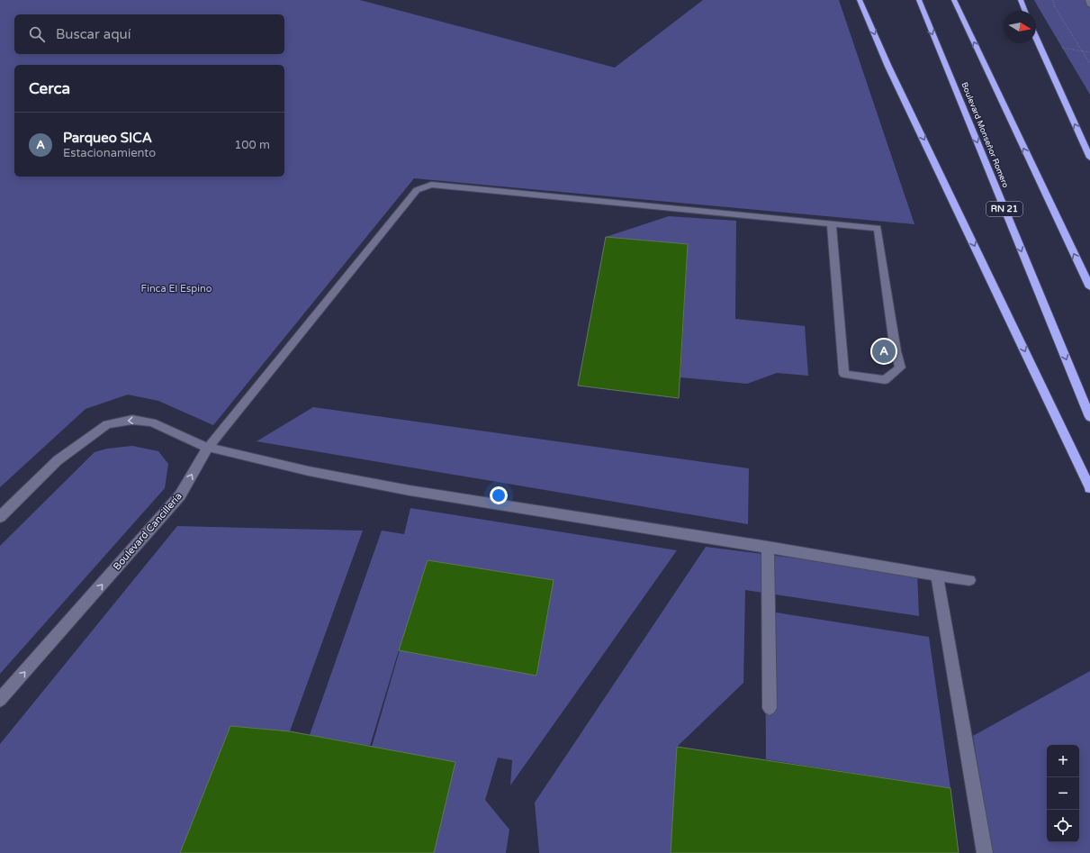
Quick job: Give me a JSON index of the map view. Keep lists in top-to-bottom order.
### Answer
{
  "streets": {
    "highway": ["Boulevard Monseñor Romero", "RN 21"],
    "street": ["Boulevard Cancillería"]
  },
  "parks": ["Finca El Espino"],
  "north": "right",
  "page": {
    "search": "Buscar aquí",
    "heading": "Cerca",
    "list": [
      {
        "mark": "A",
        "name": "Parqueo SICA",
        "note": "Estacionamiento",
        "value": "100 m"
      }
    ],
    "pins": "A",
    "map_buttons": ["+", "−"]
  }
}
